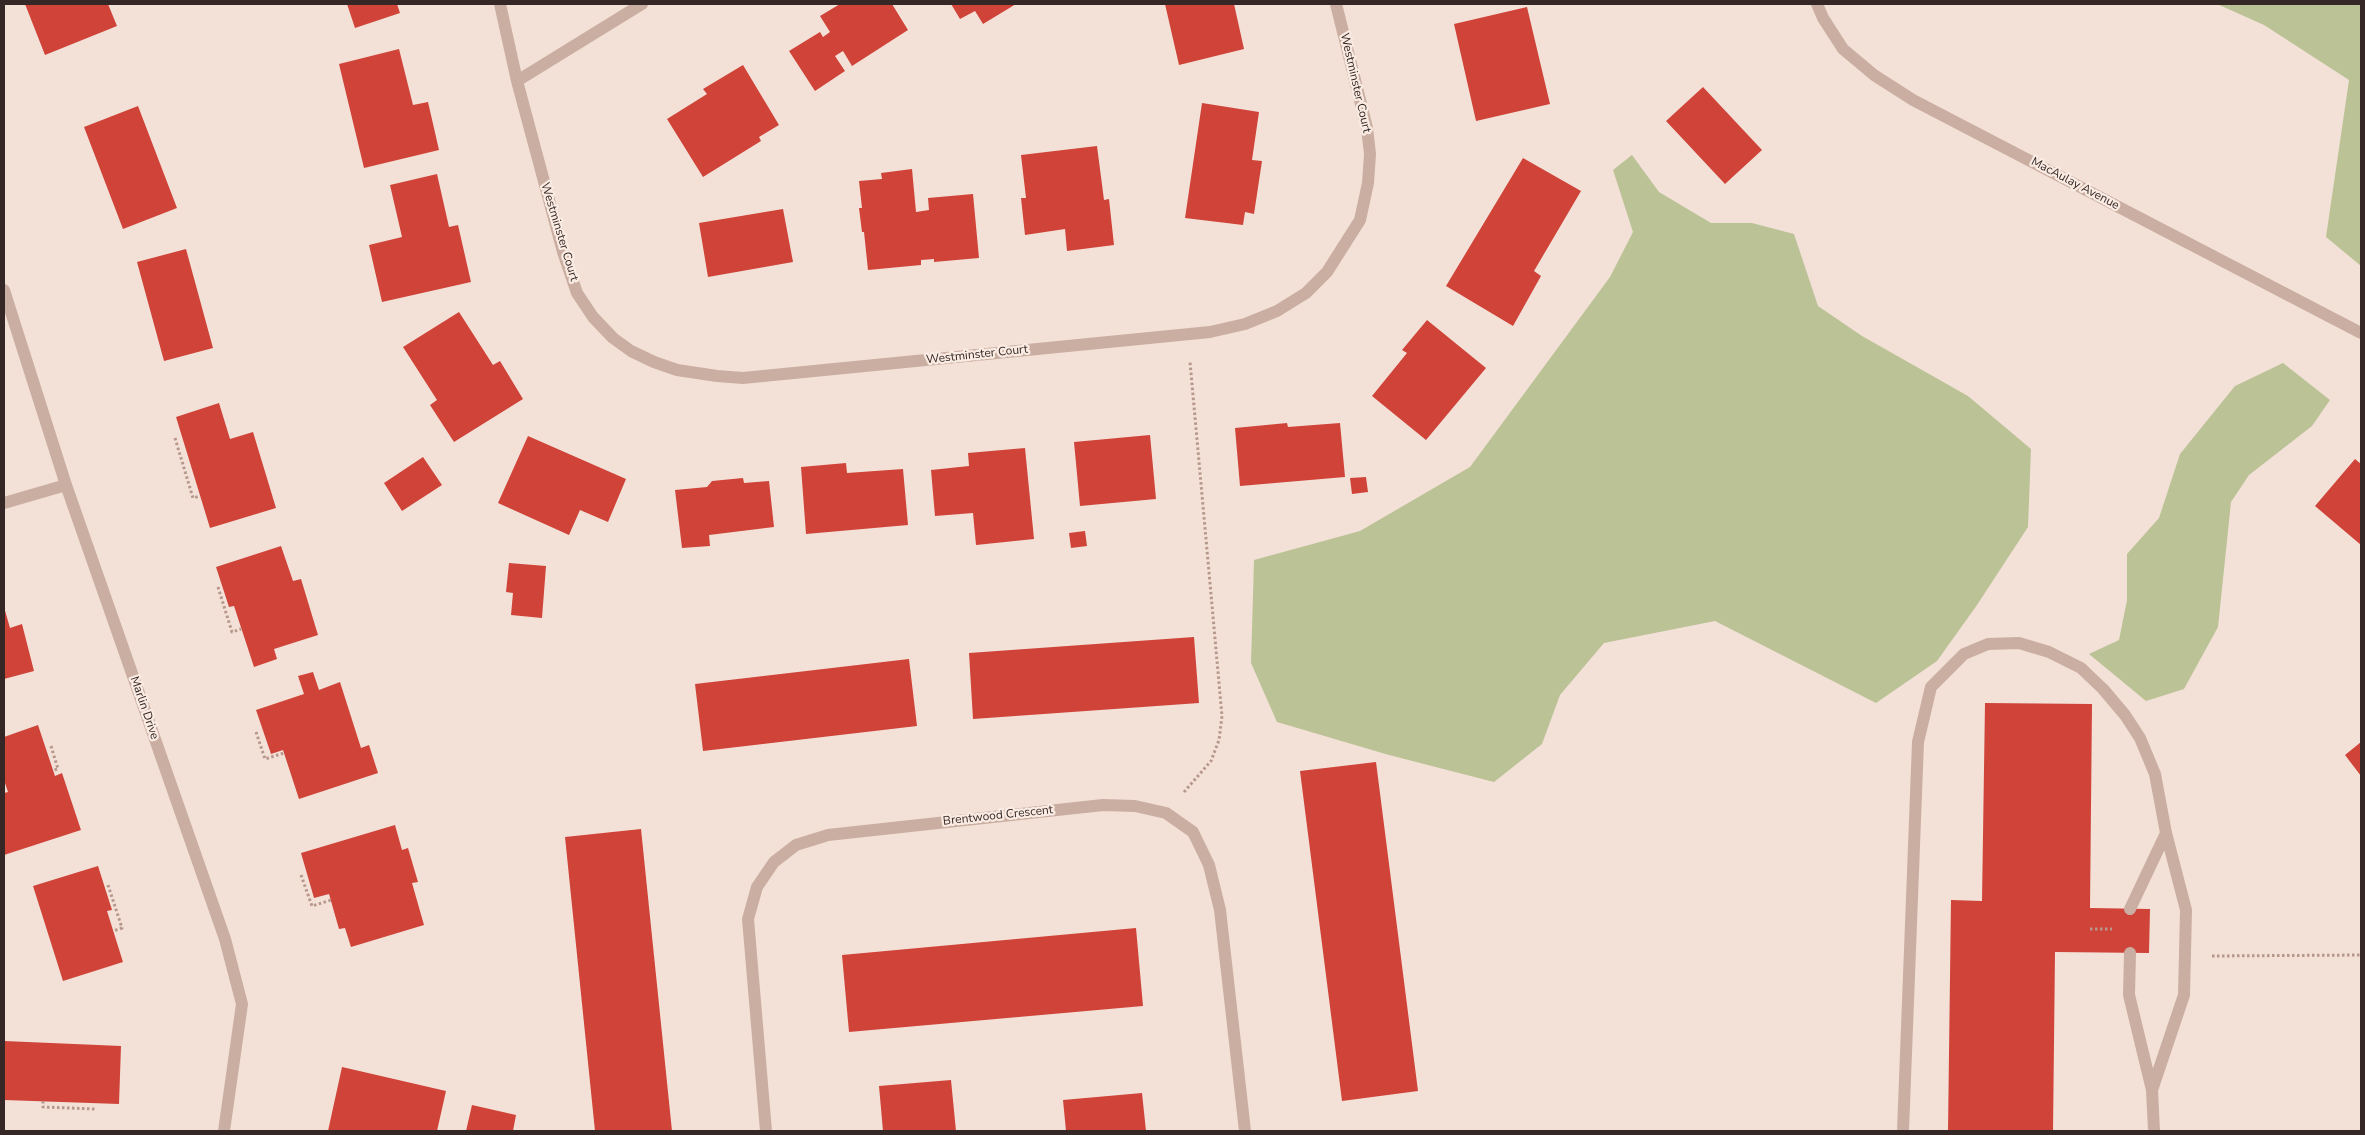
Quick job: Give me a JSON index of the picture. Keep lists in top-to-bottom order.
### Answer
{
  "streets": {
    "street": [
      "Westminster Court",
      "MacAulay Avenue",
      "Marlin Drive",
      "Brentwood Crescent"
    ]
  }
}
